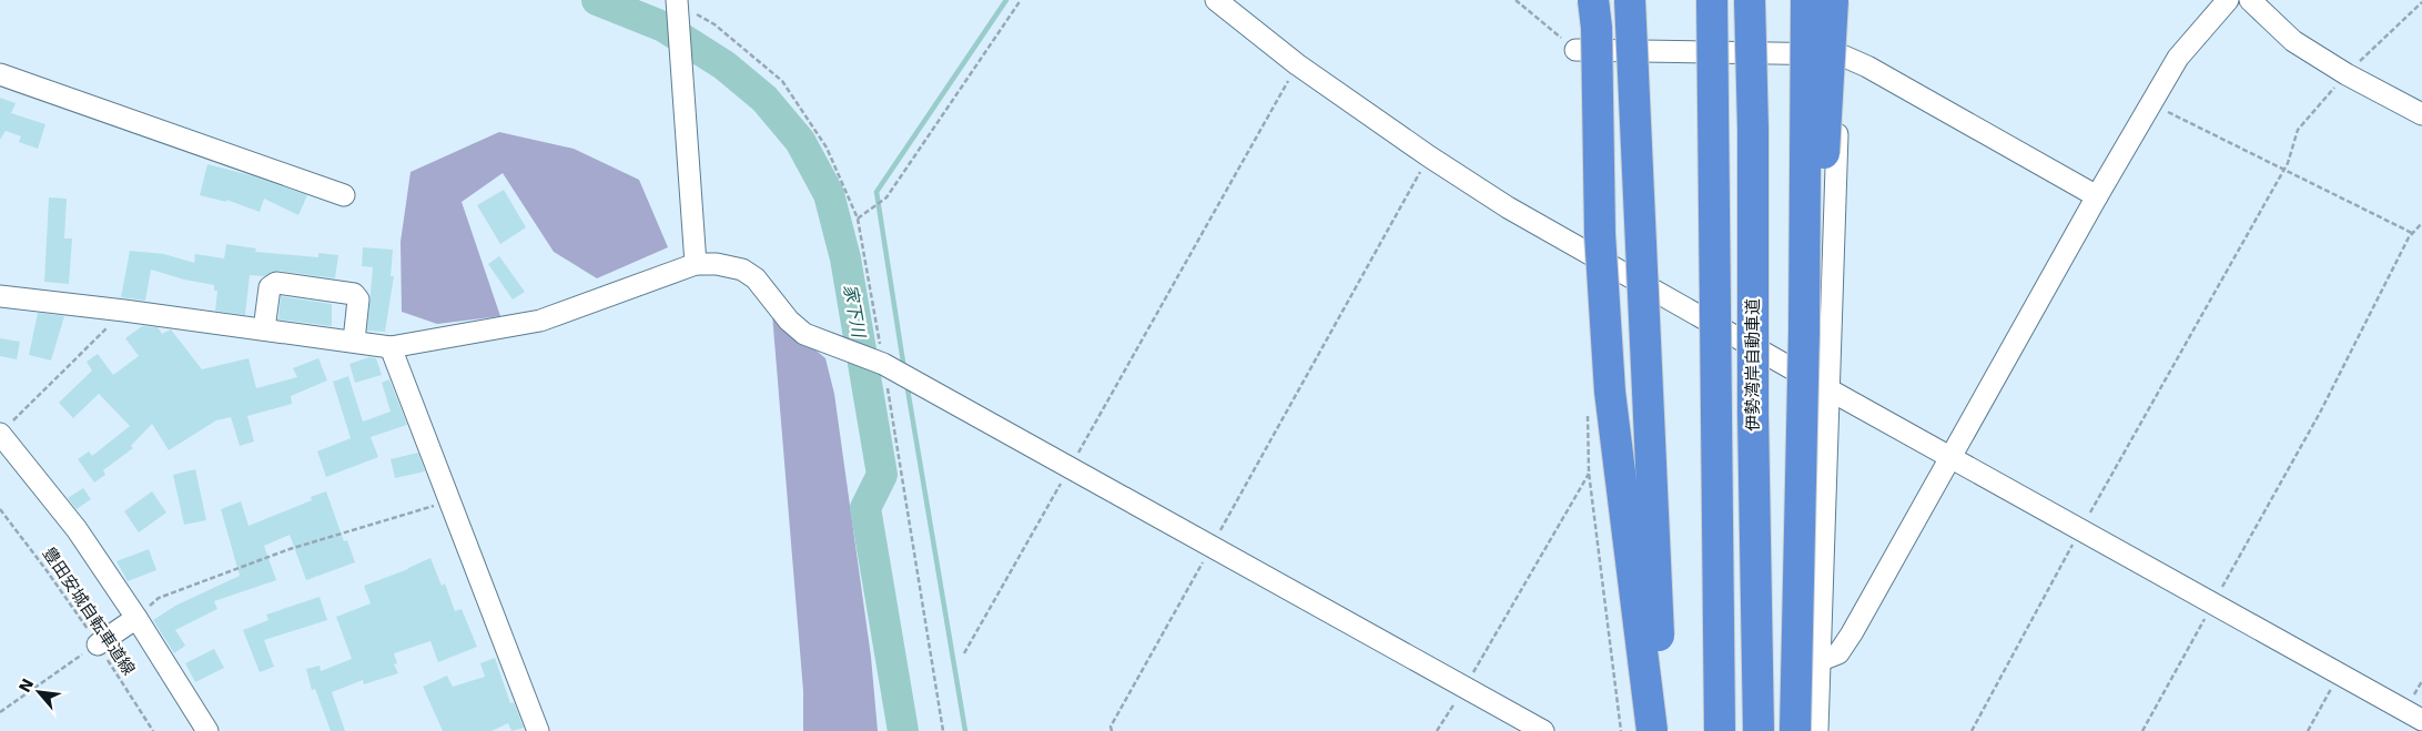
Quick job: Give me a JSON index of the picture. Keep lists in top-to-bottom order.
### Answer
{
  "streets": {
    "highway": ["伊勢湾岸自動車道"],
    "path": ["豊田安城自転車道線"]
  },
  "water": ["家下川"],
  "north": "top left"
}
